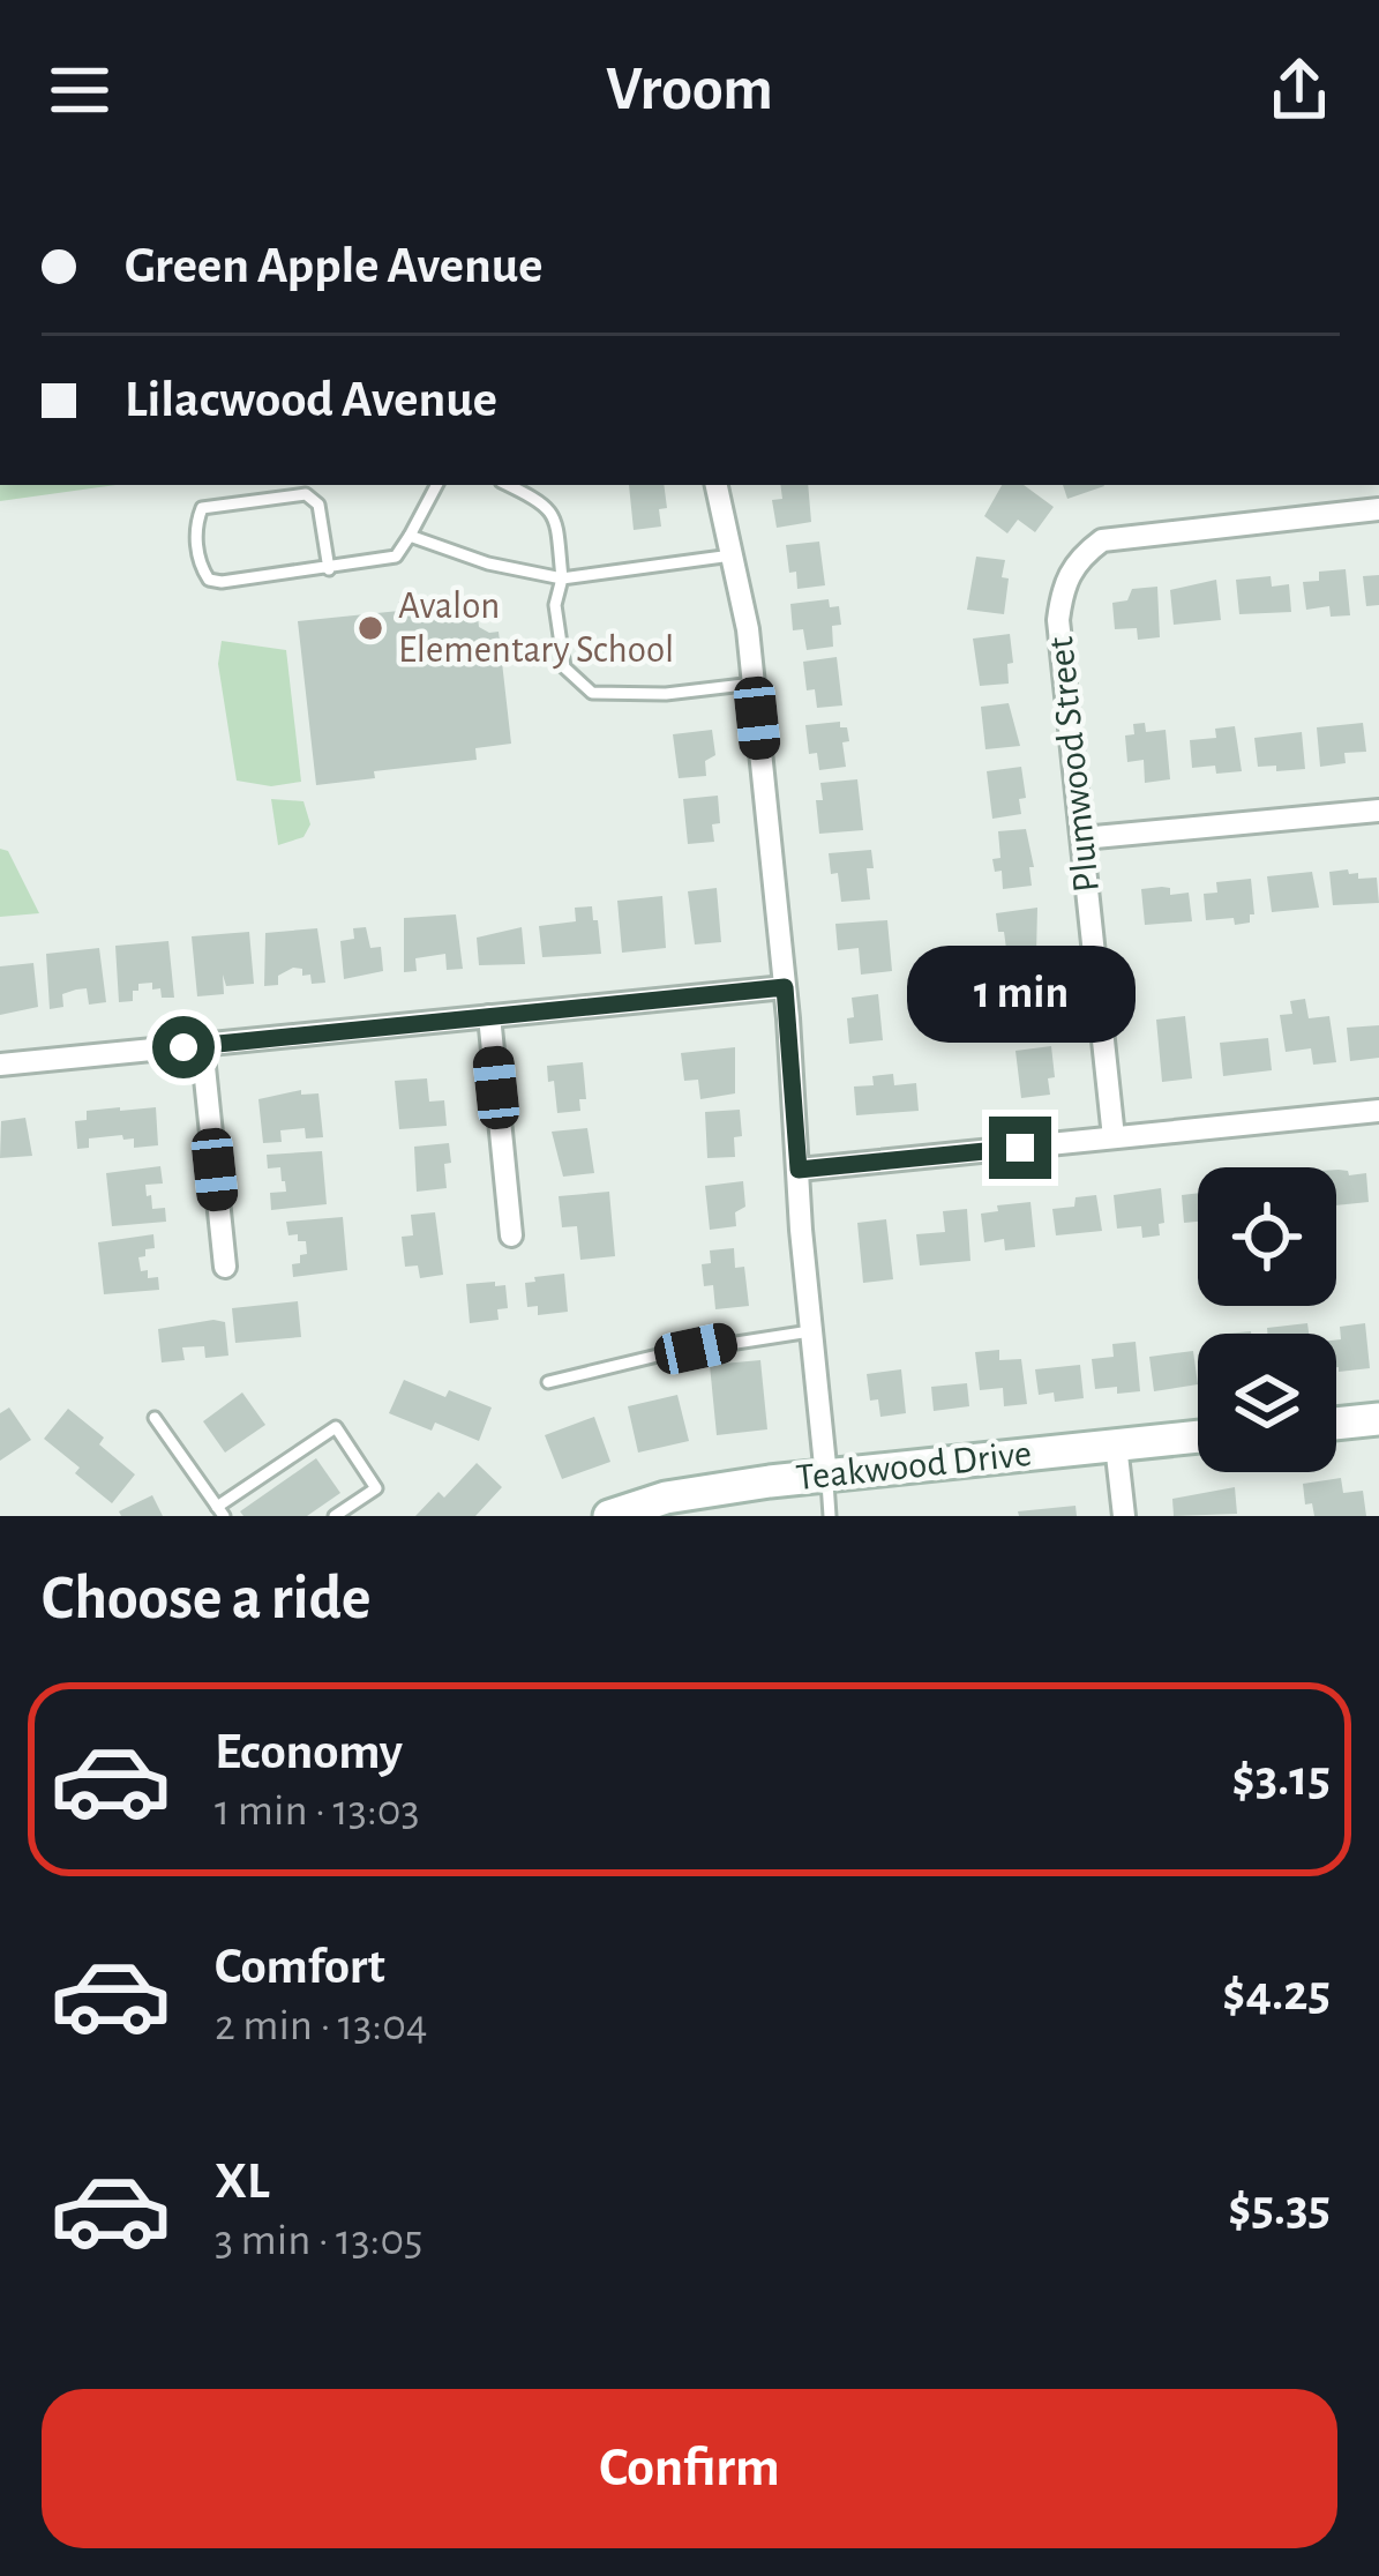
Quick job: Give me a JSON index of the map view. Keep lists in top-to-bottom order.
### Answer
{
  "streets": {
    "street": ["Plumwood Street", "Teakwood Drive"]
  },
  "places": ["Avalon Elementary School"],
  "page": {
    "header": "Vroom",
    "banner": ["Green Apple Avenue", "Lilacwood Avenue"],
    "bubble": "1 min",
    "heading": "Choose a ride",
    "list": [
      {
        "name": "Economy",
        "note": "1 min · 13:03",
        "value": "$3.15"
      },
      {
        "name": "Comfort",
        "note": "2 min · 13:04",
        "value": "$4.25"
      },
      {
        "name": "XL",
        "note": "3 min · 13:05",
        "value": "$5.35"
      }
    ],
    "buttons": "Confirm"
  }
}
